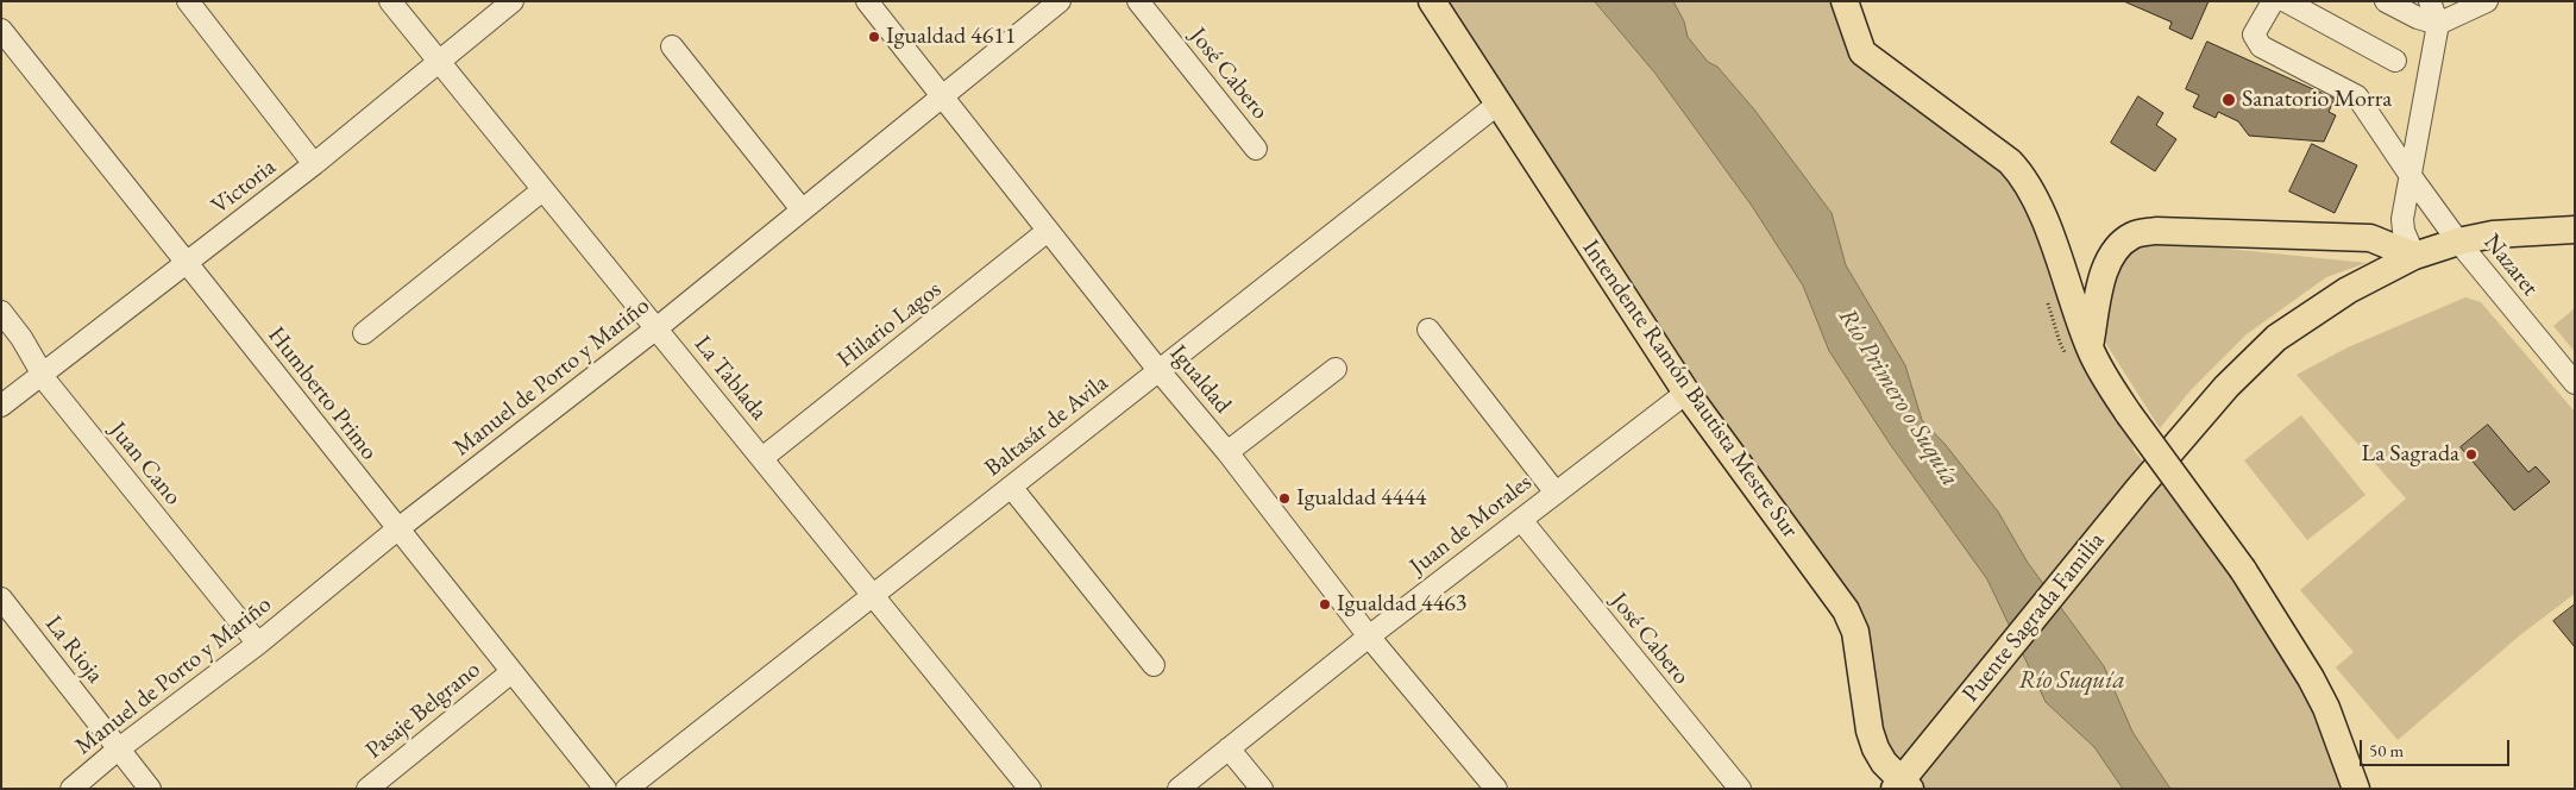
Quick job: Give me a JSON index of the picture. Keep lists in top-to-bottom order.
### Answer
{
  "streets": {
    "main road": ["Intendente Ramón Bautista Mestre Sur", "Puente Sagrada Familia"],
    "street": [
      "José Cabero",
      "Victoria",
      "Nazaret",
      "Hilario Lagos",
      "Manuel de Porto y Mariño",
      "La Tablada",
      "Igualdad",
      "Humberto Primo",
      "Baltasár de Avila",
      "Juan Cano",
      "Juan de Morales",
      "La Rioja",
      "Pasaje Belgrano"
    ]
  },
  "crossings": [
    ["José Cabero", "Juan de Morales"],
    ["Victoria", "La Tablada"],
    ["Victoria", "Humberto Primo"],
    ["Victoria", "Juan Cano"],
    ["Nazaret", "Puente Sagrada Familia"],
    ["Hilario Lagos", "La Tablada"],
    ["Hilario Lagos", "Igualdad"],
    ["Manuel de Porto y Mariño", "La Tablada"],
    ["Manuel de Porto y Mariño", "Igualdad"],
    ["Manuel de Porto y Mariño", "Humberto Primo"],
    ["Manuel de Porto y Mariño", "Juan Cano"],
    ["Manuel de Porto y Mariño", "La Rioja"],
    ["La Tablada", "Baltasár de Avila"],
    ["Igualdad", "Baltasár de Avila"],
    ["Igualdad", "Juan de Morales"],
    ["Intendente Ramón Bautista Mestre Sur", "Baltasár de Avila"],
    ["Intendente Ramón Bautista Mestre Sur", "Juan de Morales"],
    ["Intendente Ramón Bautista Mestre Sur", "Puente Sagrada Familia"],
    ["Humberto Primo", "Pasaje Belgrano"]
  ],
  "water": ["Río Primero o Suquía", "Río Suquía"],
  "places": [
    "Igualdad 4611",
    "Sanatorio Morra",
    "La Sagrada",
    "Igualdad 4444",
    "Igualdad 4463"
  ],
  "scale_bar": "50 m"
}
